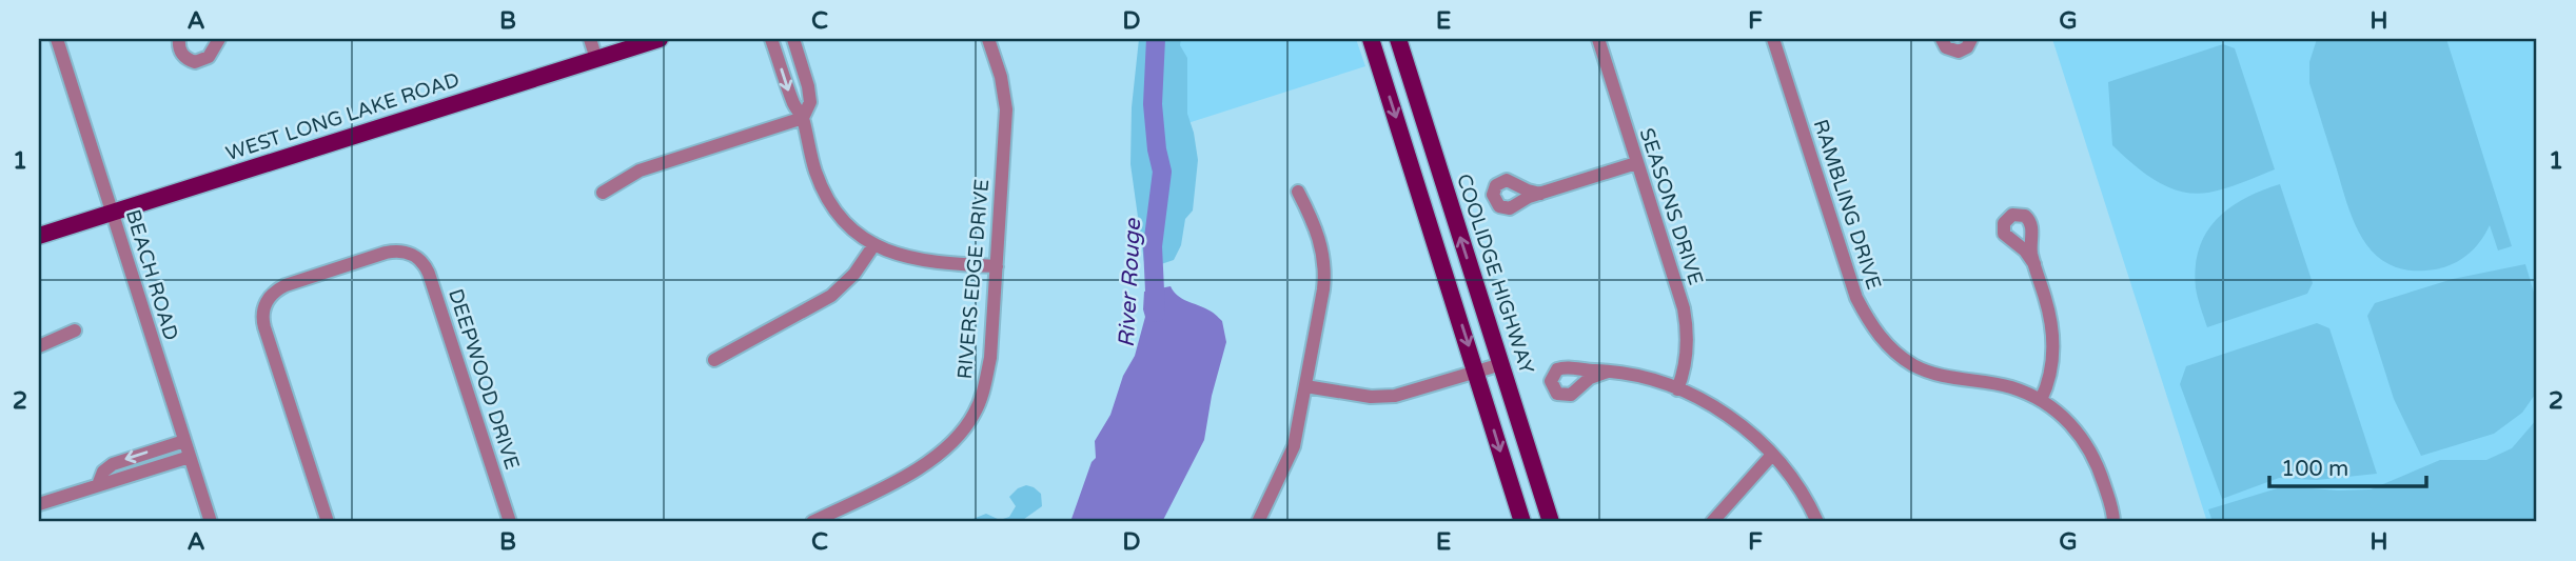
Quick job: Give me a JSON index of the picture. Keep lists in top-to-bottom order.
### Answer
{
  "streets": {
    "main road": ["WEST LONG LAKE ROAD", "COOLIDGE HIGHWAY"],
    "street": [
      "RAMBLING DRIVE",
      "SEASONS DRIVE",
      "BEACH ROAD",
      "RIVERS EDGE DRIVE",
      "DEEPWOOD DRIVE"
    ]
  },
  "crossings": [
    ["WEST LONG LAKE ROAD", "BEACH ROAD"]
  ],
  "water": ["River Rouge"],
  "scale_bar": "100 m",
  "grid": {
    "columns": [
      "A",
      "B",
      "C",
      "D",
      "E",
      "F",
      "G",
      "H"
    ],
    "rows": ["1", "2"]
  }
}
